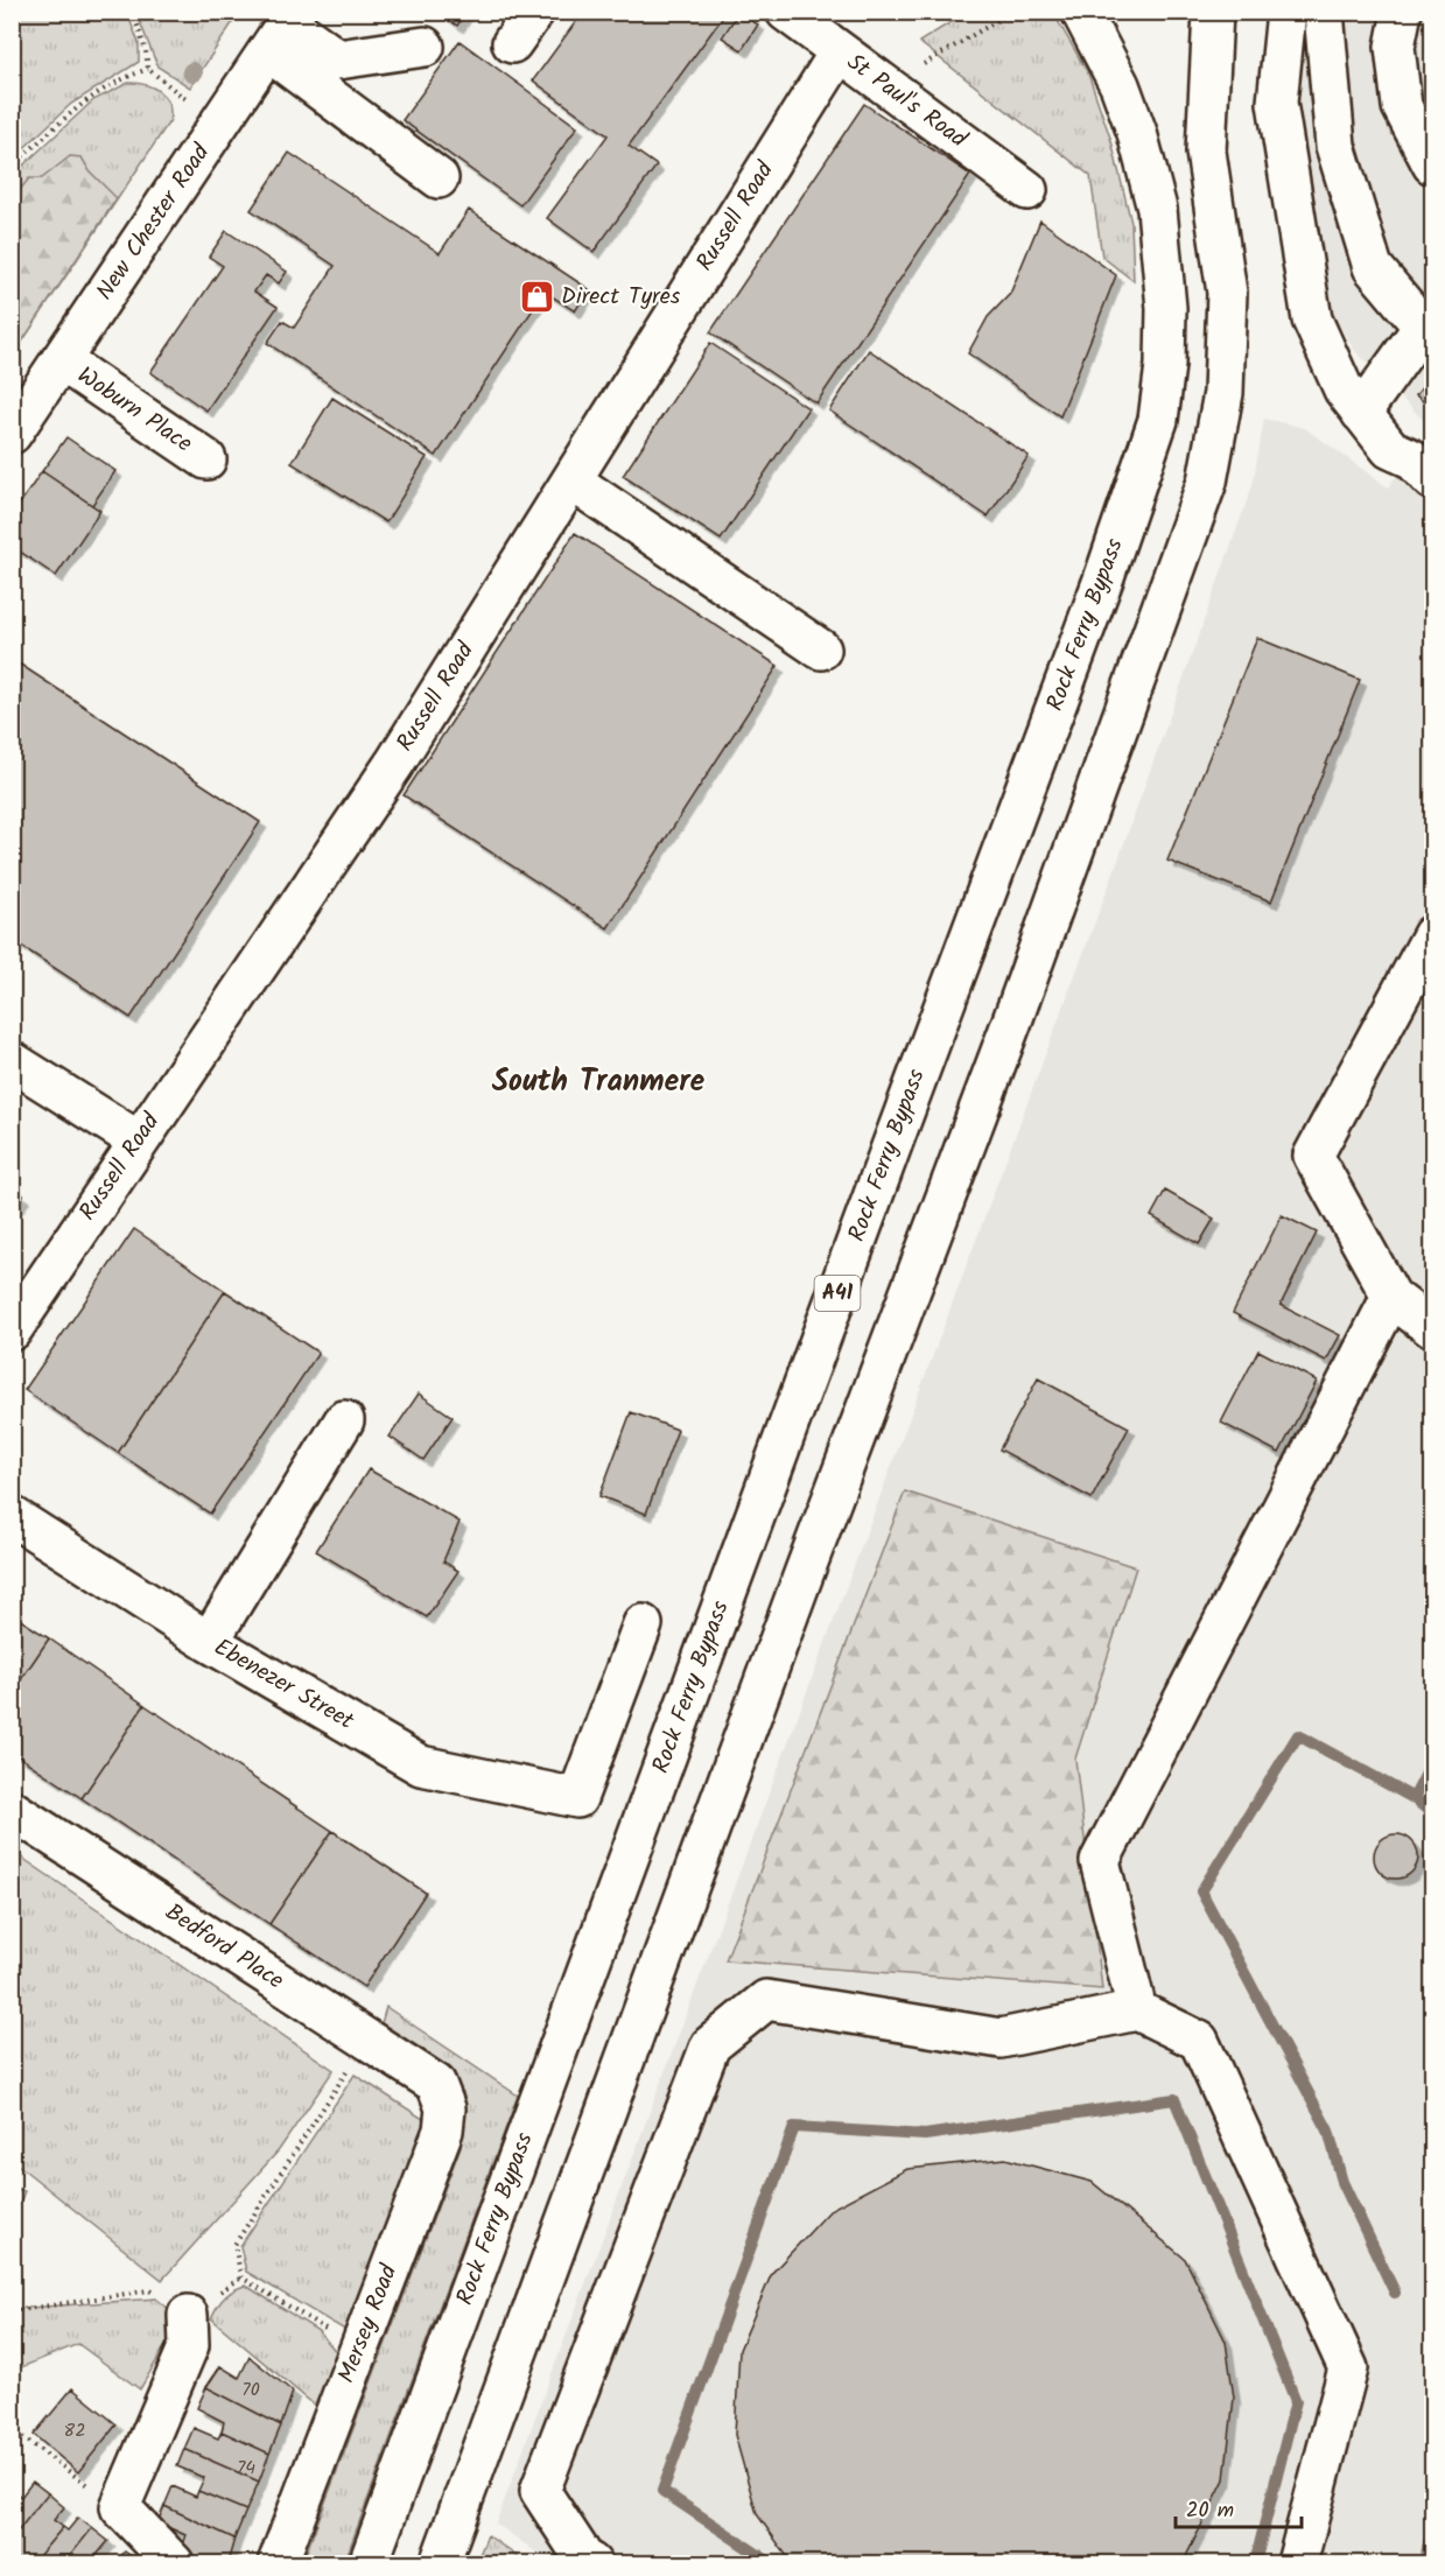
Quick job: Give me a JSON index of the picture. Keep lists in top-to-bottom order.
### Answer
{
  "streets": {
    "main road": [
      "St Paul's Road",
      "Russell Road",
      "New Chester Road",
      "Woburn Place",
      "Rock Ferry Bypass",
      "A41",
      "Ebenezer Street",
      "Bedford Place",
      "Mersey Road"
    ]
  },
  "crossings": [
    ["St Paul's Road", "Russell Road"],
    ["New Chester Road", "Woburn Place"],
    ["Bedford Place", "Mersey Road"]
  ],
  "districts": ["South Tranmere"],
  "places": {
    "shop": ["Direct Tyres"]
  },
  "house_numbers": ["70", "82", "74"],
  "scale_bar": "20 m"
}
